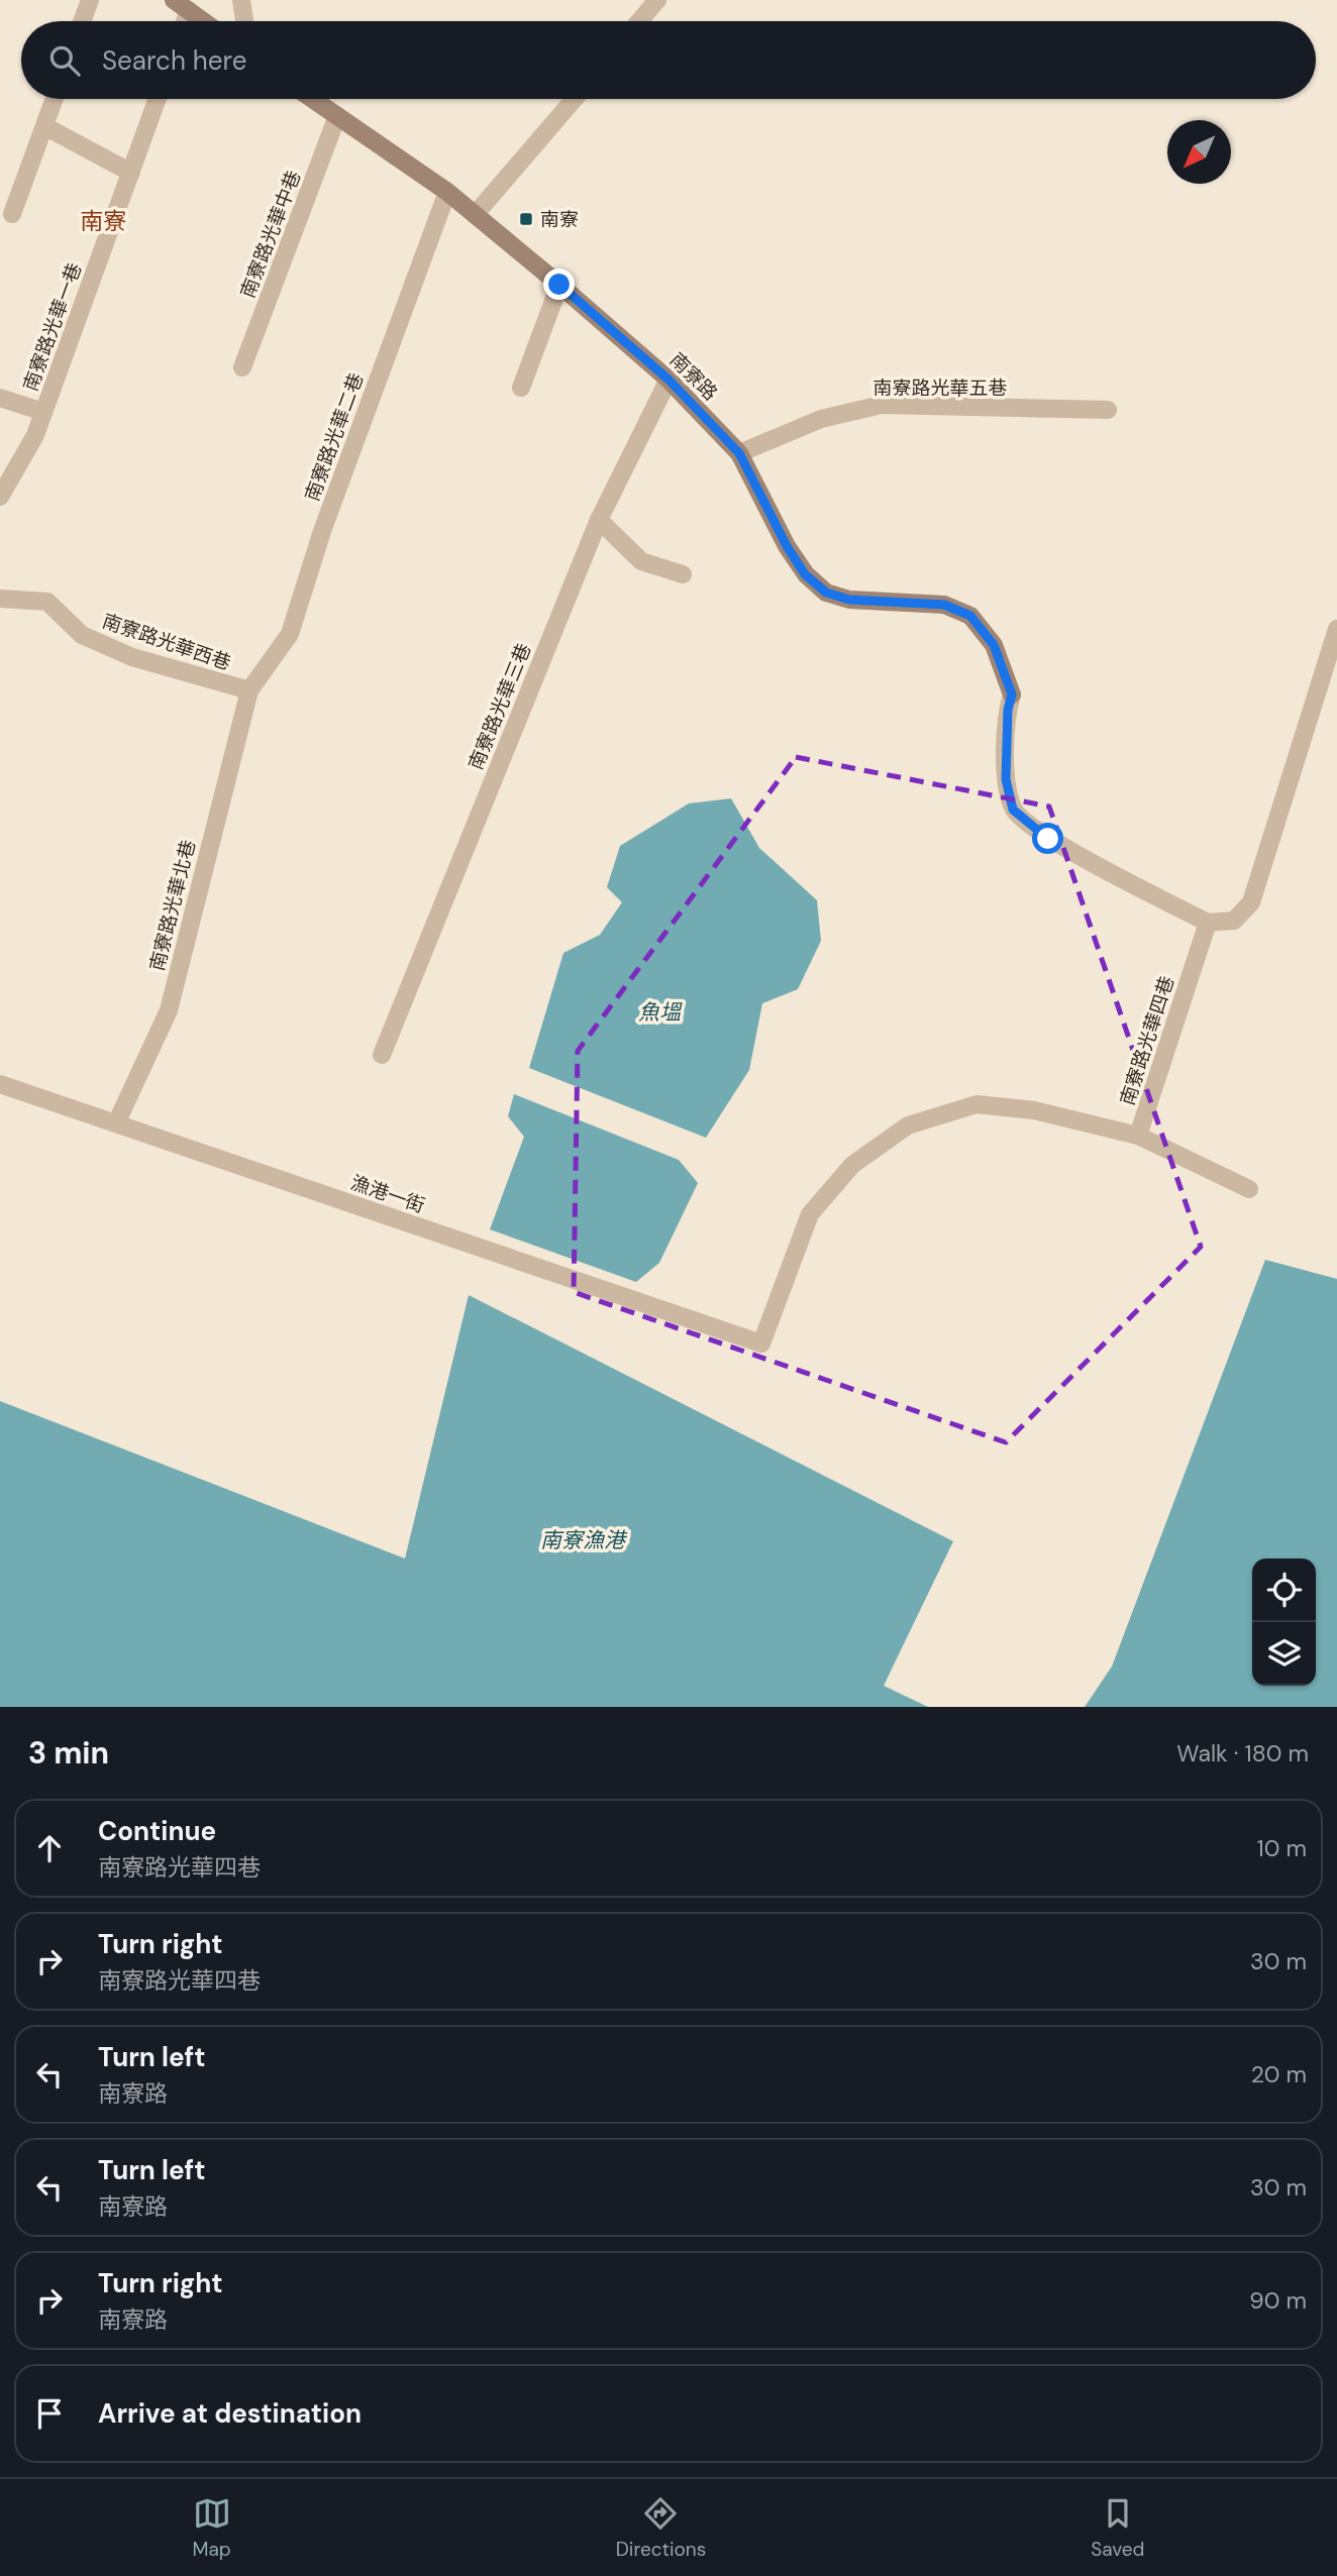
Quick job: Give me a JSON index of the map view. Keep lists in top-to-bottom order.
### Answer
{
  "streets": {
    "street": [
      "南寮路光華中巷",
      "南寮路光華一巷",
      "南寮路",
      "南寮路光華五巷",
      "南寮路光華二巷",
      "南寮路光華西巷",
      "南寮路光華三巷",
      "南寮路光華北巷",
      "南寮路光華四巷",
      "漁港一街"
    ]
  },
  "crossings": [
    ["南寮路光華中巷", "南寮路"],
    ["南寮路", "南寮路光華五巷"],
    ["南寮路", "南寮路光華二巷"],
    ["南寮路", "南寮路光華三巷"],
    ["南寮路", "南寮路光華四巷"],
    ["南寮路光華二巷", "南寮路光華西巷"],
    ["南寮路光華二巷", "南寮路光華北巷"],
    ["南寮路光華西巷", "南寮路光華北巷"],
    ["南寮路光華北巷", "漁港一街"],
    ["南寮路光華四巷", "漁港一街"]
  ],
  "districts": ["南寮"],
  "water": ["魚塭", "南寮漁港"],
  "places": {
    "transit": ["南寮"]
  },
  "north": "bottom left",
  "page": {
    "search": "Search here",
    "heading": ["3 min", "Walk · 180 m"],
    "list": [
      ["Continue", "南寮路光華四巷", "10 m"],
      ["Turn right", "南寮路光華四巷", "30 m"],
      ["Turn left", "南寮路", "20 m"],
      ["Turn left", "南寮路", "30 m"],
      ["Turn right", "南寮路", "90 m"],
      "Arrive at destination"
    ],
    "nav": ["Map", "Directions", "Saved"]
  }
}
